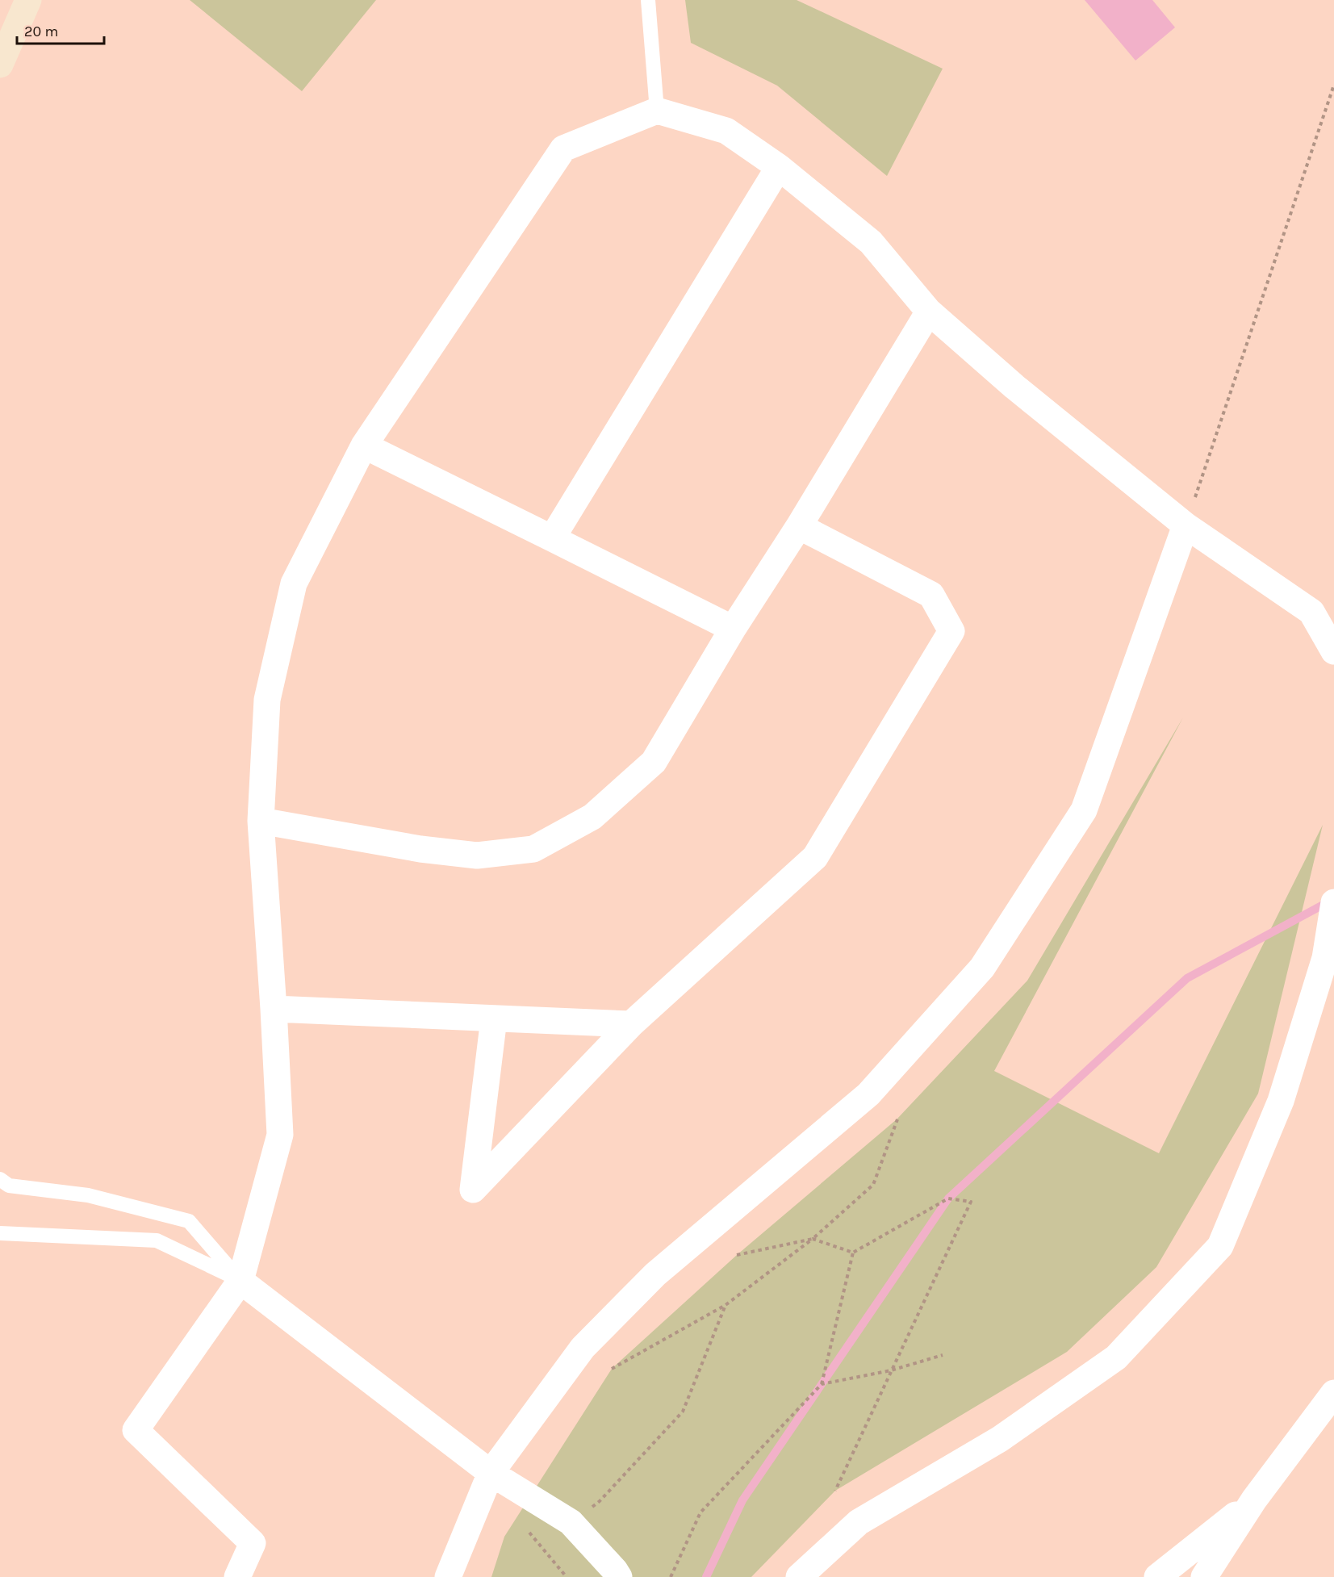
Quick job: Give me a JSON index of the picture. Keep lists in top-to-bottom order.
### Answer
{
  "scale_bar": "20 m"
}
